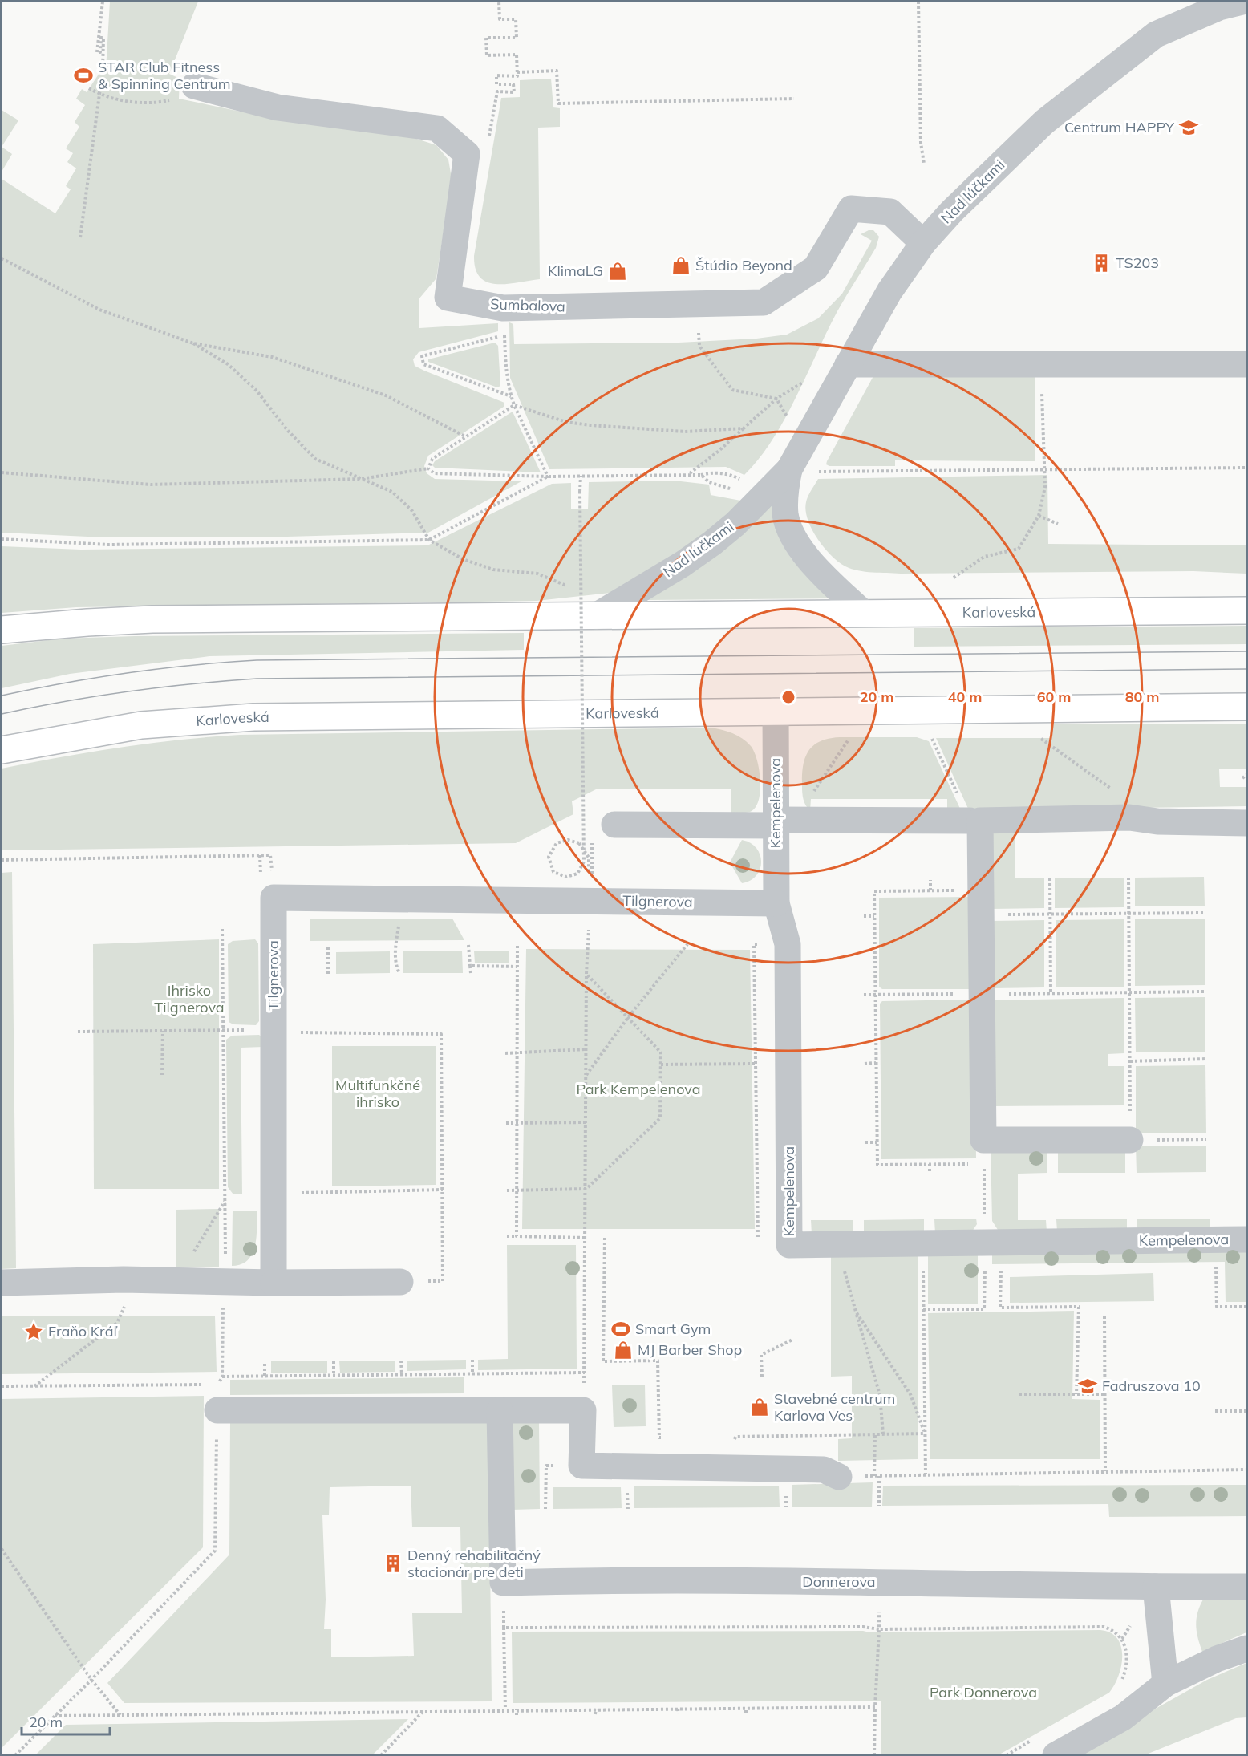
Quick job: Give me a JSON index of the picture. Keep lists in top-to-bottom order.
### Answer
{
  "streets": {
    "main road": ["Karloveská"],
    "street": [
      "Nad lúčkami",
      "Sumbalova",
      "Kempelenova",
      "Tilgnerova",
      "Donnerova"
    ]
  },
  "crossings": [
    ["Nad lúčkami", "Sumbalova"],
    ["Nad lúčkami", "Karloveská"],
    ["Karloveská", "Kempelenova"],
    ["Kempelenova", "Tilgnerova"]
  ],
  "parks": [
    "Ihrisko Tilgnerova",
    "Multifunkčné ihrisko",
    "Park Kempelenova",
    "Park Donnerova"
  ],
  "places": {
    "sports": ["STAR Club Fitness & Spinning Centrum", "Smart Gym"],
    "school or university": ["Centrum HAPPY", "Fadruszova 10"],
    "building": ["TS203", "Denný rehabilitačný stacionár pre deti"],
    "shop": [
      "Štúdio Beyond",
      "KlimaLG",
      "MJ Barber Shop",
      "Stavebné centrum Karlova Ves"
    ],
    "place": ["Fraňo Kráľ"]
  },
  "scale_bar": "20 m",
  "rings": [
    "20 m",
    "40 m",
    "60 m",
    "80 m"
  ]
}
